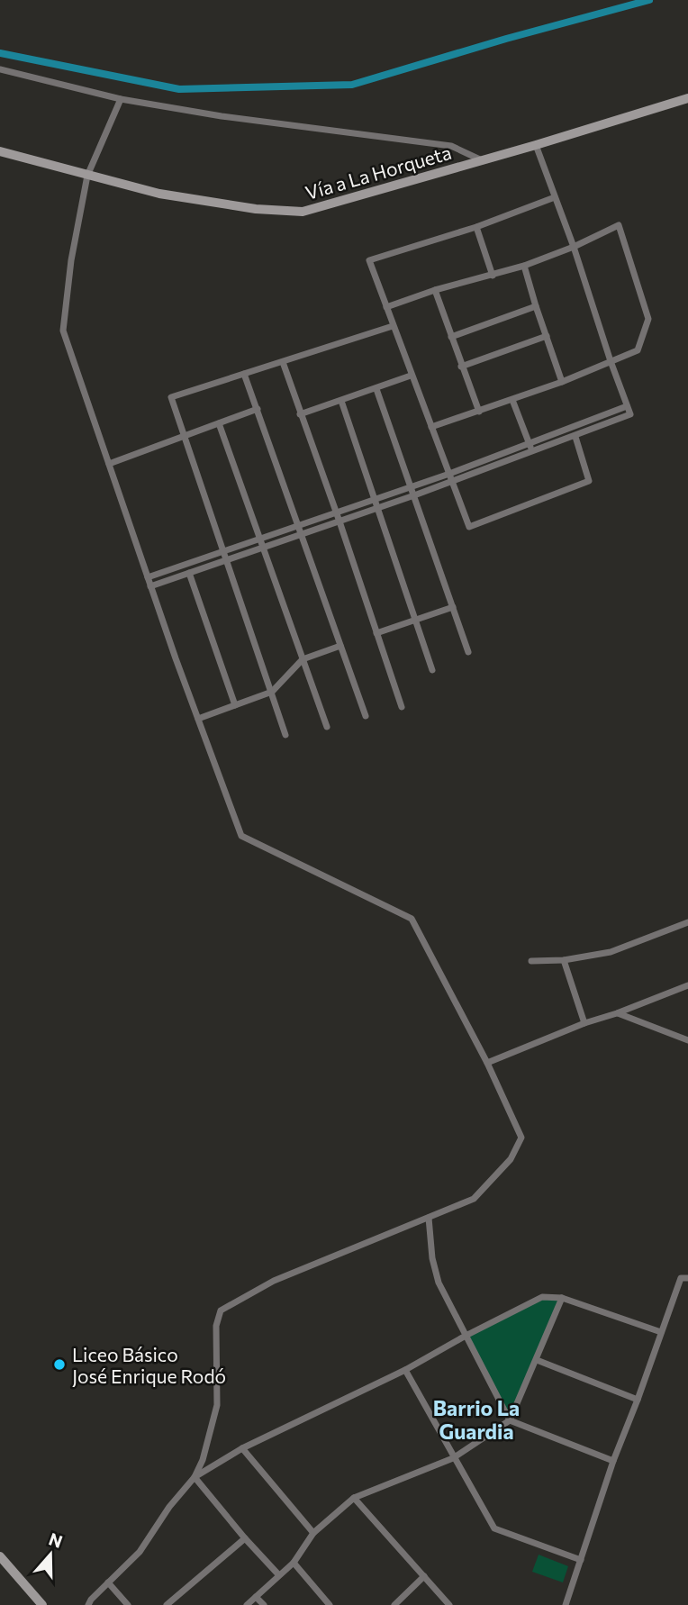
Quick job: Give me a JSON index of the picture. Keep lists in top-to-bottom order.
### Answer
{
  "streets": {
    "main road": ["Vía a La Horqueta"]
  },
  "districts": ["Barrio La Guardia"],
  "places": ["Liceo Básico José Enrique Rodó"],
  "north": "top"
}
